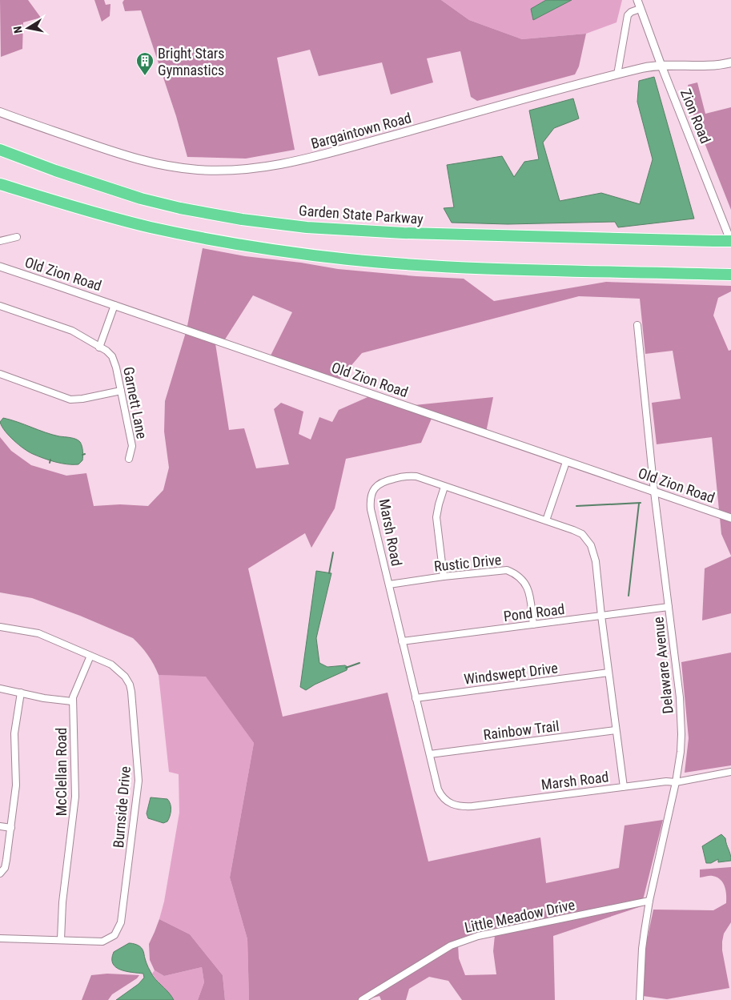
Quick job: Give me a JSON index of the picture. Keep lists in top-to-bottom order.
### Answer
{
  "streets": {
    "highway": ["Garden State Parkway"],
    "main road": ["Bargaintown Road"],
    "street": [
      "Zion Road",
      "Old Zion Road",
      "Garnett Lane",
      "Marsh Road",
      "Rustic Drive",
      "Pond Road",
      "Delaware Avenue",
      "Windswept Drive",
      "Rainbow Trail",
      "McClellan Road",
      "Burnside Drive",
      "Little Meadow Drive"
    ]
  },
  "crossings": [
    ["Zion Road", "Bargaintown Road"],
    ["Zion Road", "Garden State Parkway"],
    ["Old Zion Road", "Delaware Avenue"],
    ["Marsh Road", "Rustic Drive"],
    ["Marsh Road", "Pond Road"],
    ["Marsh Road", "Delaware Avenue"],
    ["Marsh Road", "Windswept Drive"],
    ["Marsh Road", "Rainbow Trail"],
    ["Rustic Drive", "Pond Road"],
    ["Pond Road", "Delaware Avenue"],
    ["Delaware Avenue", "Little Meadow Drive"],
    ["McClellan Road", "Burnside Drive"]
  ],
  "places": {
    "building": ["Bright Stars Gymnastics"]
  },
  "north": "left"
}
